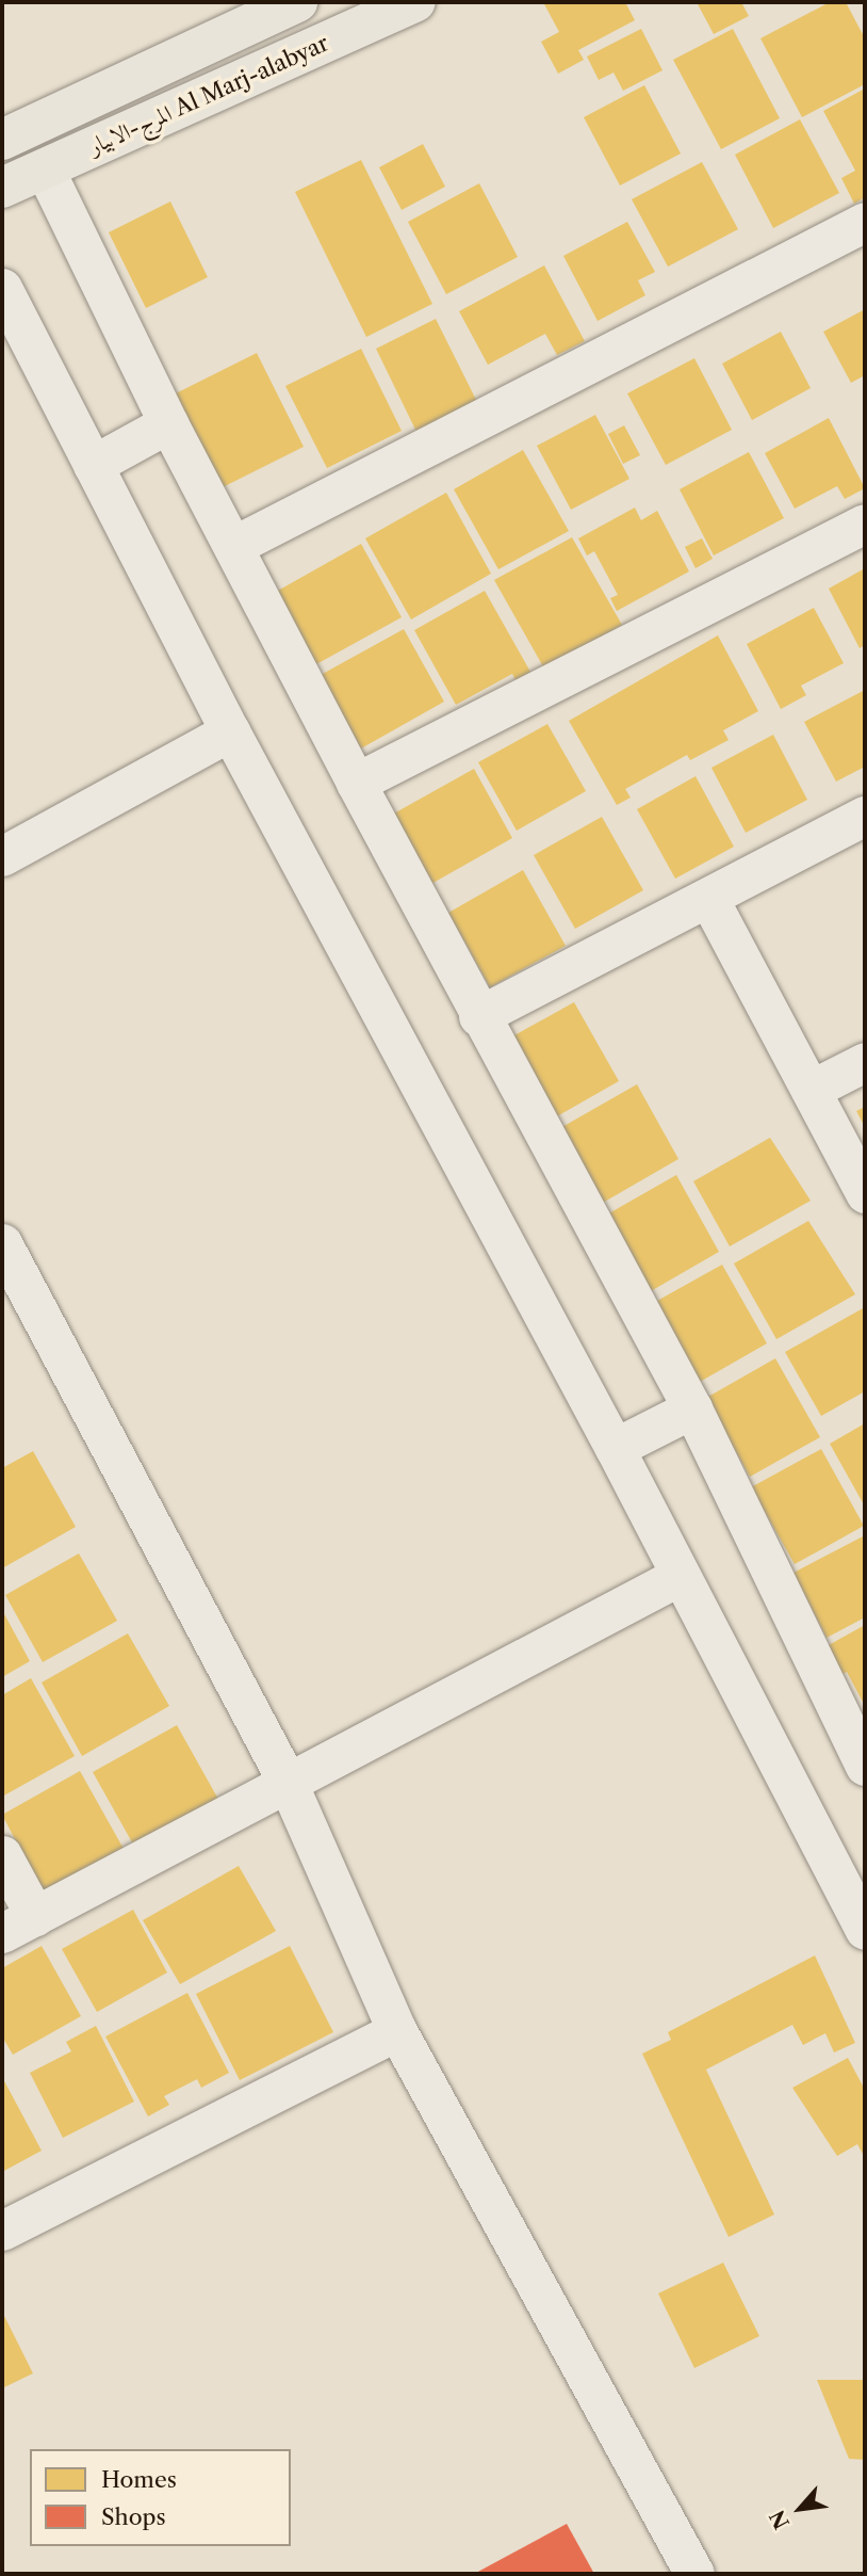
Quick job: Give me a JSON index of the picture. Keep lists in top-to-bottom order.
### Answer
{
  "streets": {
    "main road": ["المرج-الابيار Al Marj-alabyar"]
  },
  "legend": ["Homes", "Shops"],
  "north": "bottom left"
}
